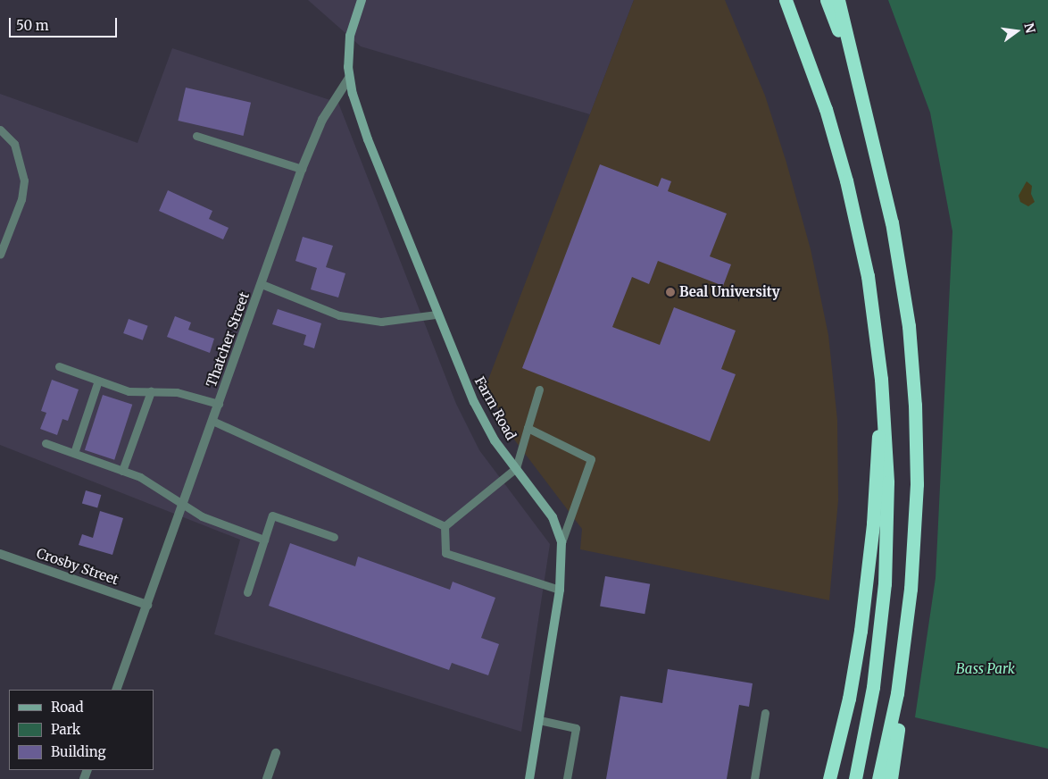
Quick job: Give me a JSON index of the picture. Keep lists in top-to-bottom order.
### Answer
{
  "streets": {
    "street": ["Thatcher Street", "Farm Road", "Crosby Street"]
  },
  "crossings": [
    ["Thatcher Street", "Farm Road"],
    ["Thatcher Street", "Crosby Street"]
  ],
  "parks": ["Bass Park"],
  "places": ["Beal University"],
  "legend": ["Road", "Park", "Building"],
  "scale_bar": "50 m",
  "north": "right"
}
